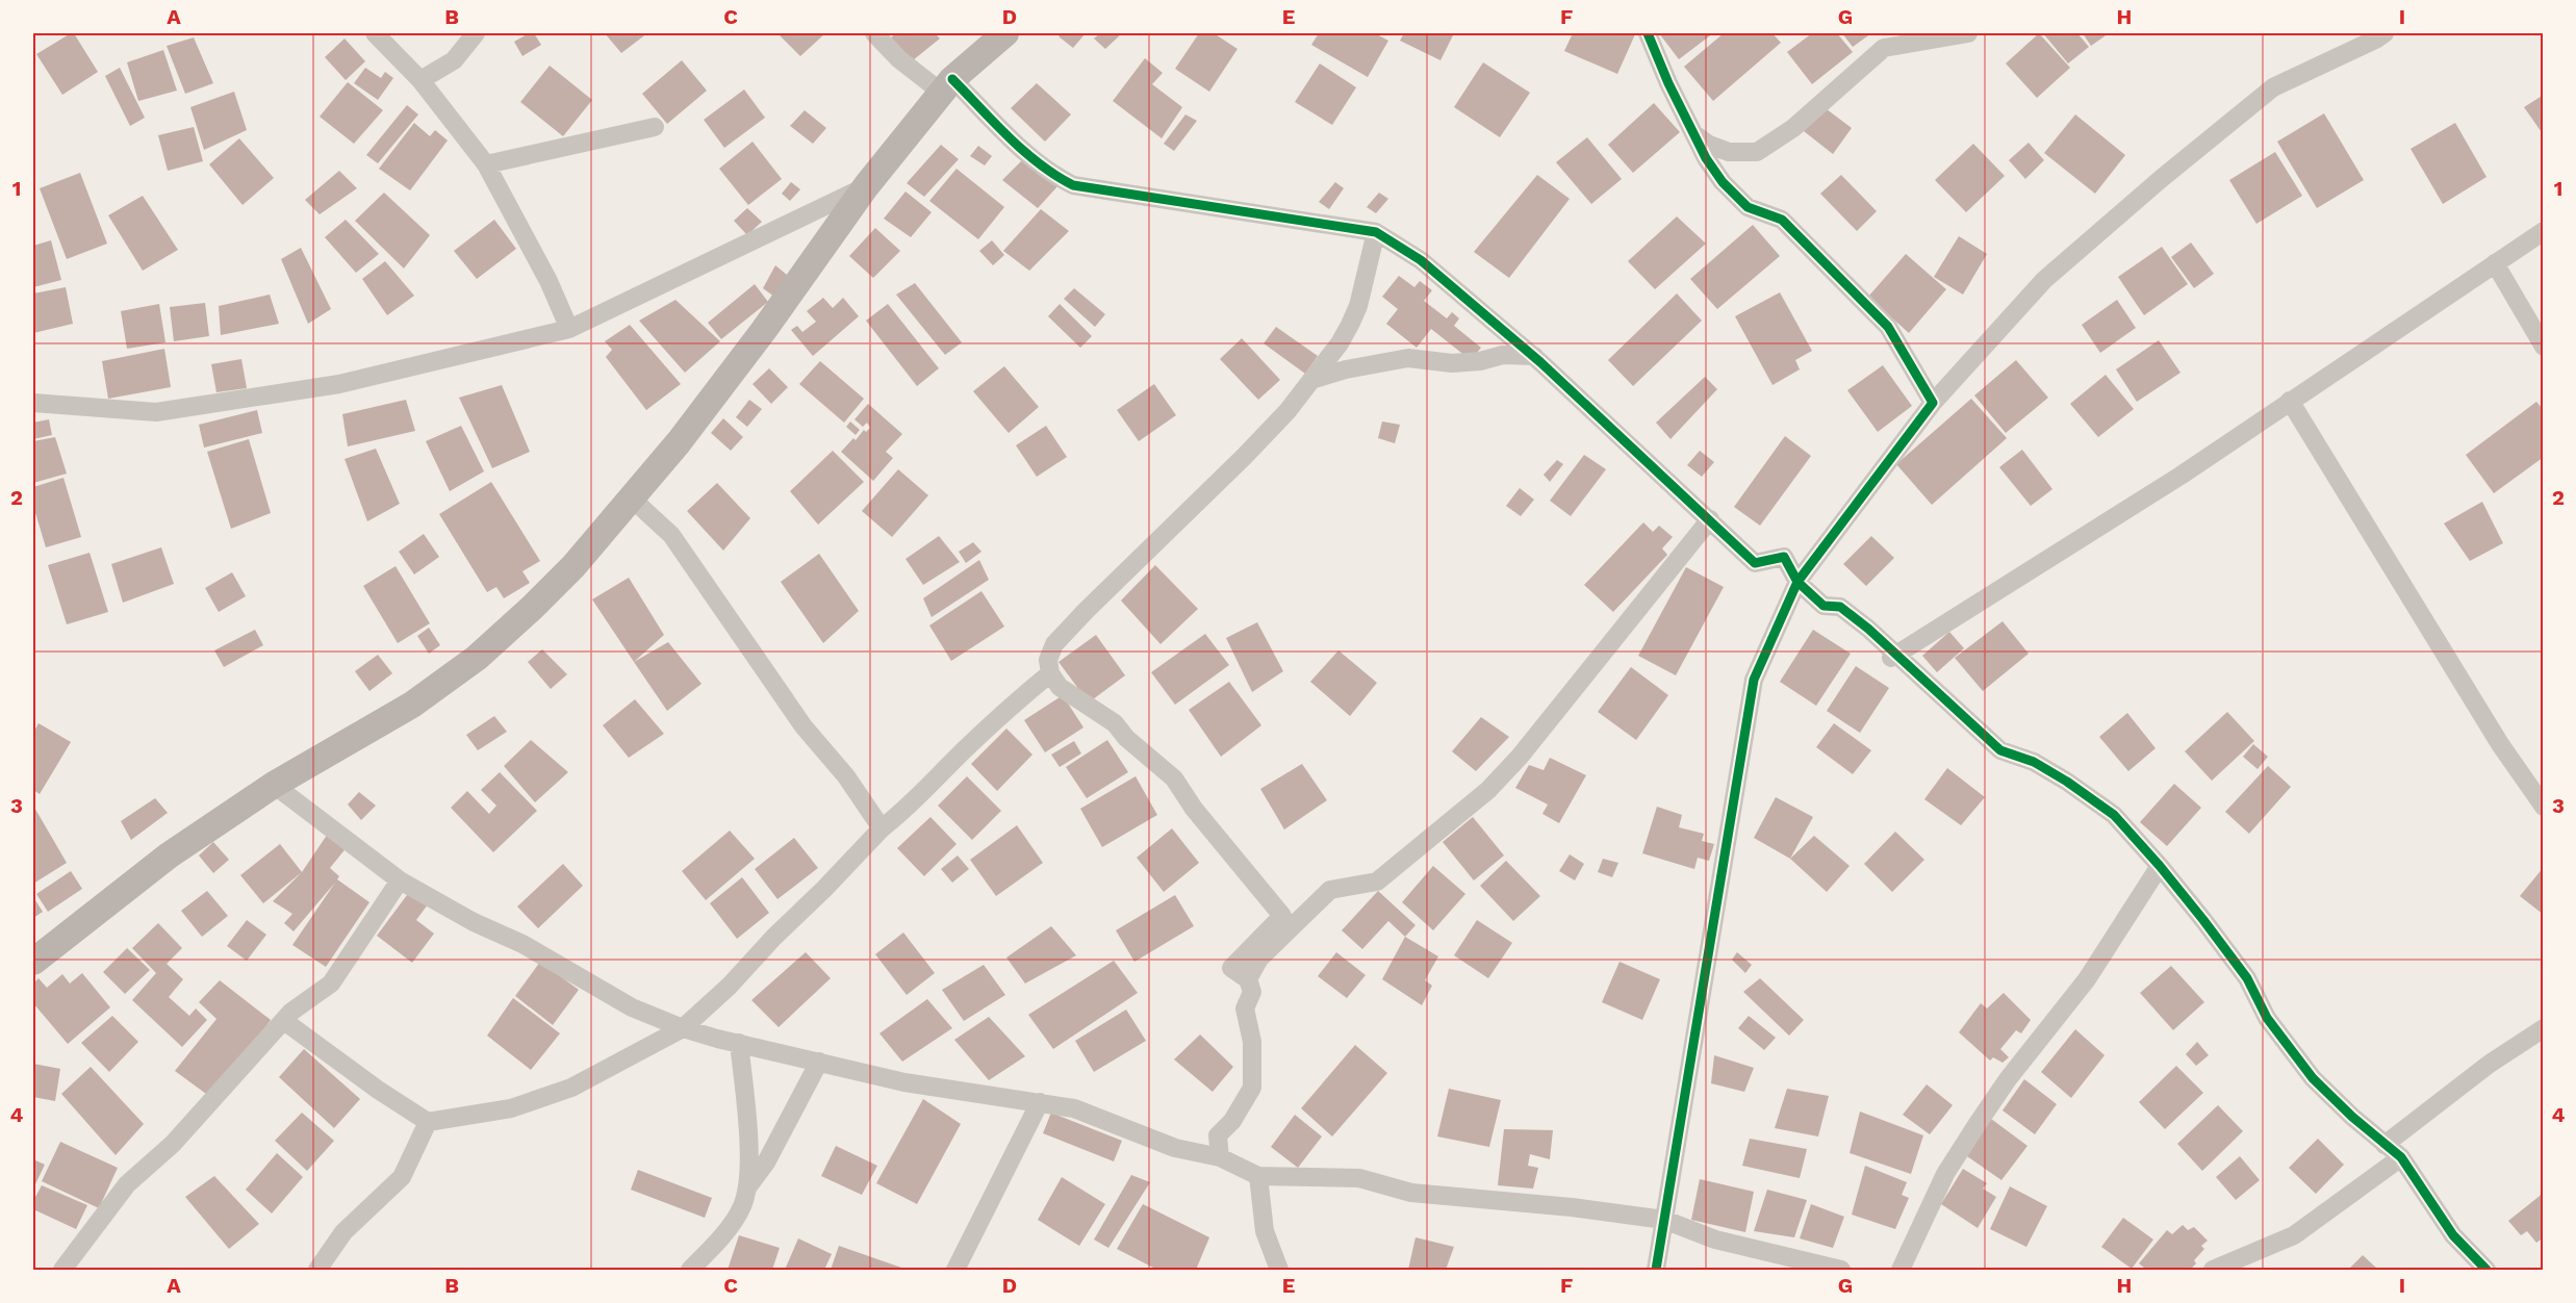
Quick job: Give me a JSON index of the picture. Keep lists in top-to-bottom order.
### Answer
{
  "grid": {
    "columns": [
      "A",
      "B",
      "C",
      "D",
      "E",
      "F",
      "G",
      "H",
      "I"
    ],
    "rows": [
      "1",
      "2",
      "3",
      "4"
    ]
  }
}
